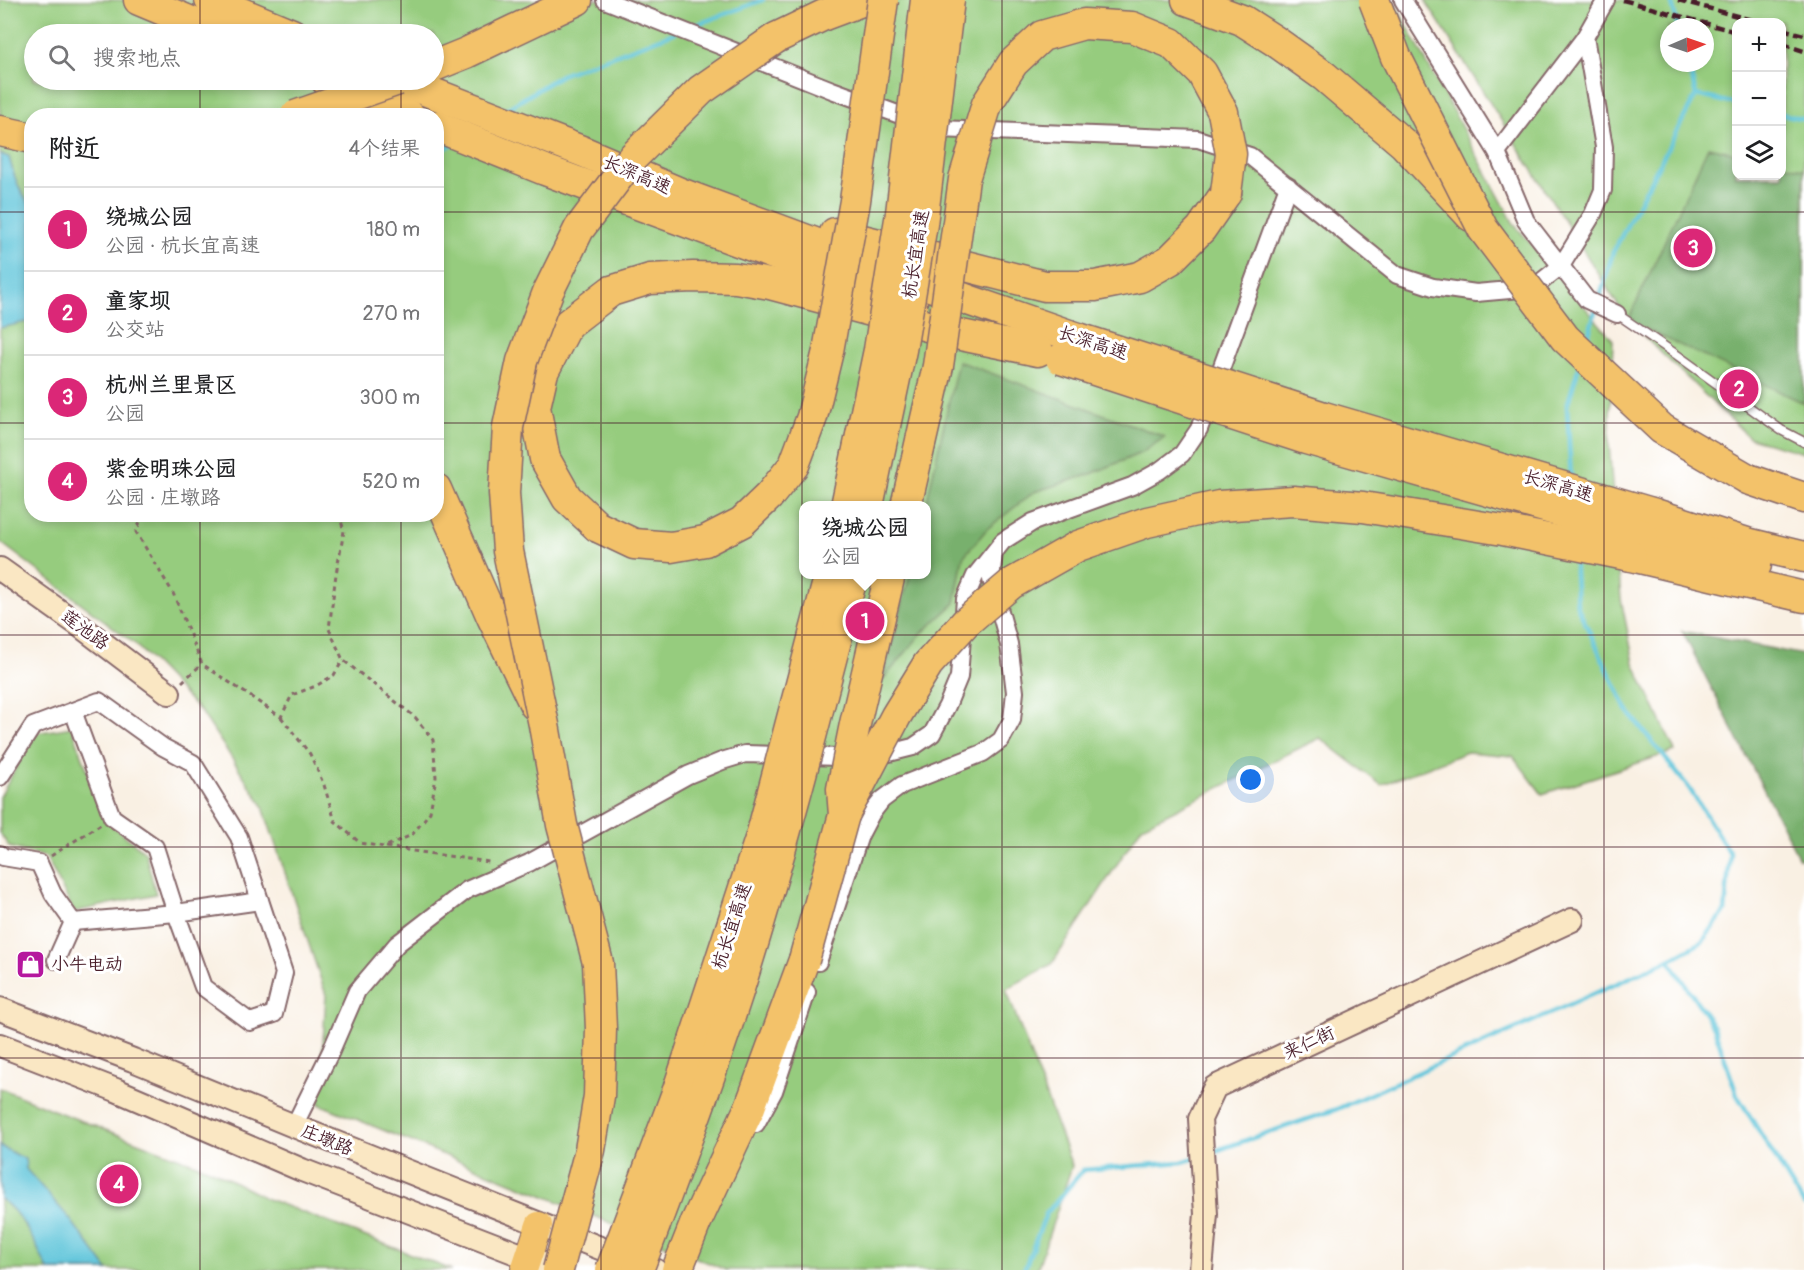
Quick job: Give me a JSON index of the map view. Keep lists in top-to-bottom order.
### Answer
{
  "streets": {
    "highway": ["长深高速", "杭长宜高速"],
    "main road": ["莲池路", "来仁街", "庄墩路"]
  },
  "places": {
    "shop": ["小牛电动"]
  },
  "north": "right",
  "page": {
    "map_buttons": ["+", "−"],
    "search": "搜索地点",
    "heading": ["附近", "4个结果"],
    "list": [
      {
        "mark": "1",
        "name": "绕城公园",
        "note": "公园 · 杭长宜高速",
        "value": "180 m"
      },
      {
        "mark": "2",
        "name": "童家坝",
        "note": "公交站",
        "value": "270 m"
      },
      {
        "mark": "3",
        "name": "杭州兰里景区",
        "note": "公园",
        "value": "300 m"
      },
      {
        "mark": "4",
        "name": "紫金明珠公园",
        "note": "公园 · 庄墩路",
        "value": "520 m"
      }
    ],
    "pins": [
      "3",
      "2",
      "1",
      "4"
    ],
    "popup": ["绕城公园", "公园"]
  }
}
